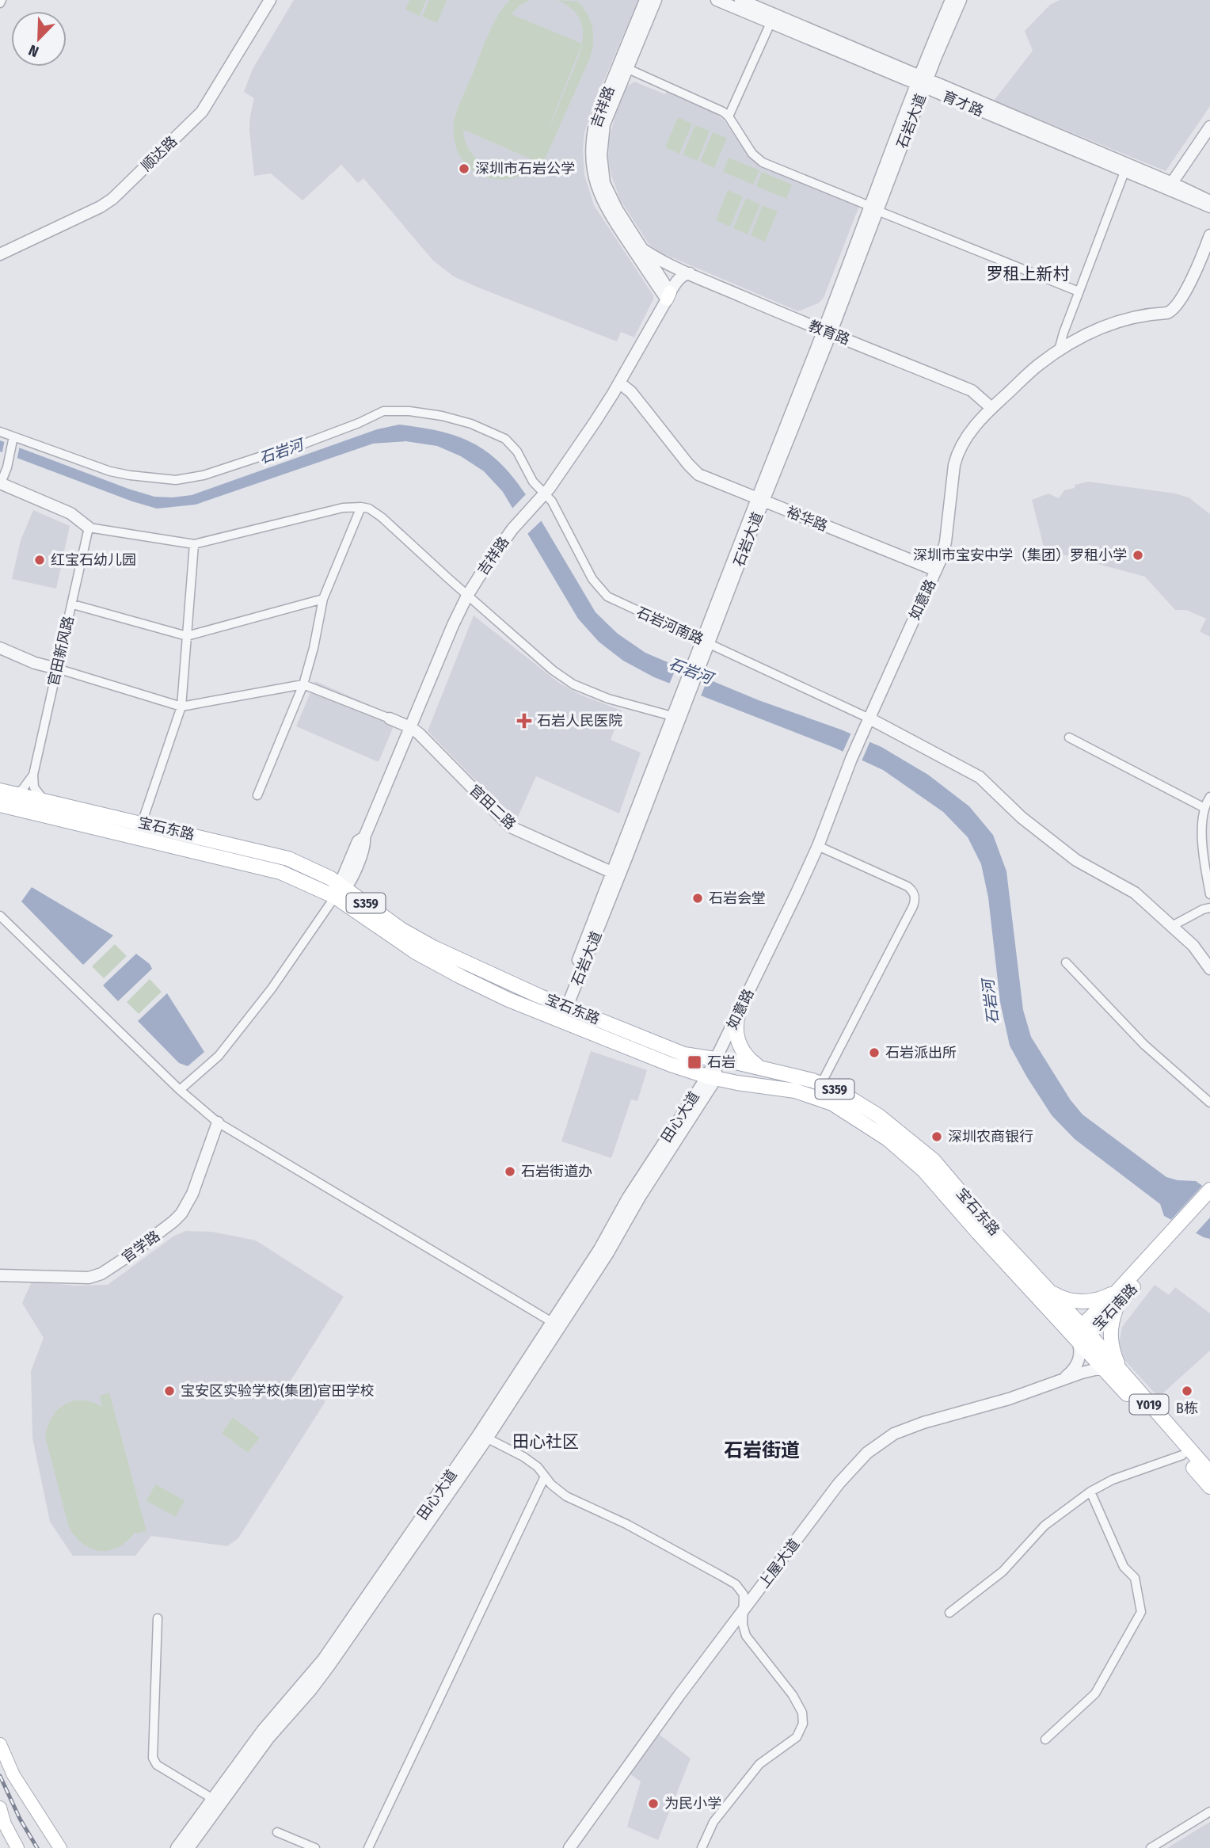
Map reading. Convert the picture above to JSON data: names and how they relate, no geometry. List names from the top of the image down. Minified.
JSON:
{"streets":{"main road":["宝石东路","S359","宝石南路","Y019"],"street":["育才路","吉祥路","石岩大道","顺达路","教育路","裕华路","如意路","石岩河南路","官田新风路","官田二路","田心大道","官学路","上屋大道"]},"crossings":[["育才路","石岩大道"],["吉祥路","教育路"],["吉祥路","裕华路"],["吉祥路","石岩河南路"],["吉祥路","官田二路"],["吉祥路","宝石东路"],["石岩大道","教育路"],["石岩大道","裕华路"],["石岩大道","石岩河南路"],["石岩大道","官田二路"],["石岩大道","宝石东路"],["教育路","如意路"],["裕华路","如意路"],["如意路","石岩河南路"],["如意路","宝石东路"],["如意路","田心大道"],["宝石东路","S359"],["宝石东路","田心大道"],["宝石东路","宝石南路"],["宝石东路","Y019"],["S359","宝石南路"],["宝石南路","Y019"],["Y019","上屋大道"]],"districts":["罗租上新村","田心社区","石岩街道"],"water":["石岩河"],"places":{"other":["深圳市石岩公学","深圳市宝安中学（集团）罗租小学","红宝石幼儿园","石岩会堂","石岩派出所","深圳农商银行","石岩街道办","宝安区实验学校(集团)官田学校","B栋","为民小学"],"health":["石岩人民医院"],"transit":["石岩"]},"north":"bottom left"}
